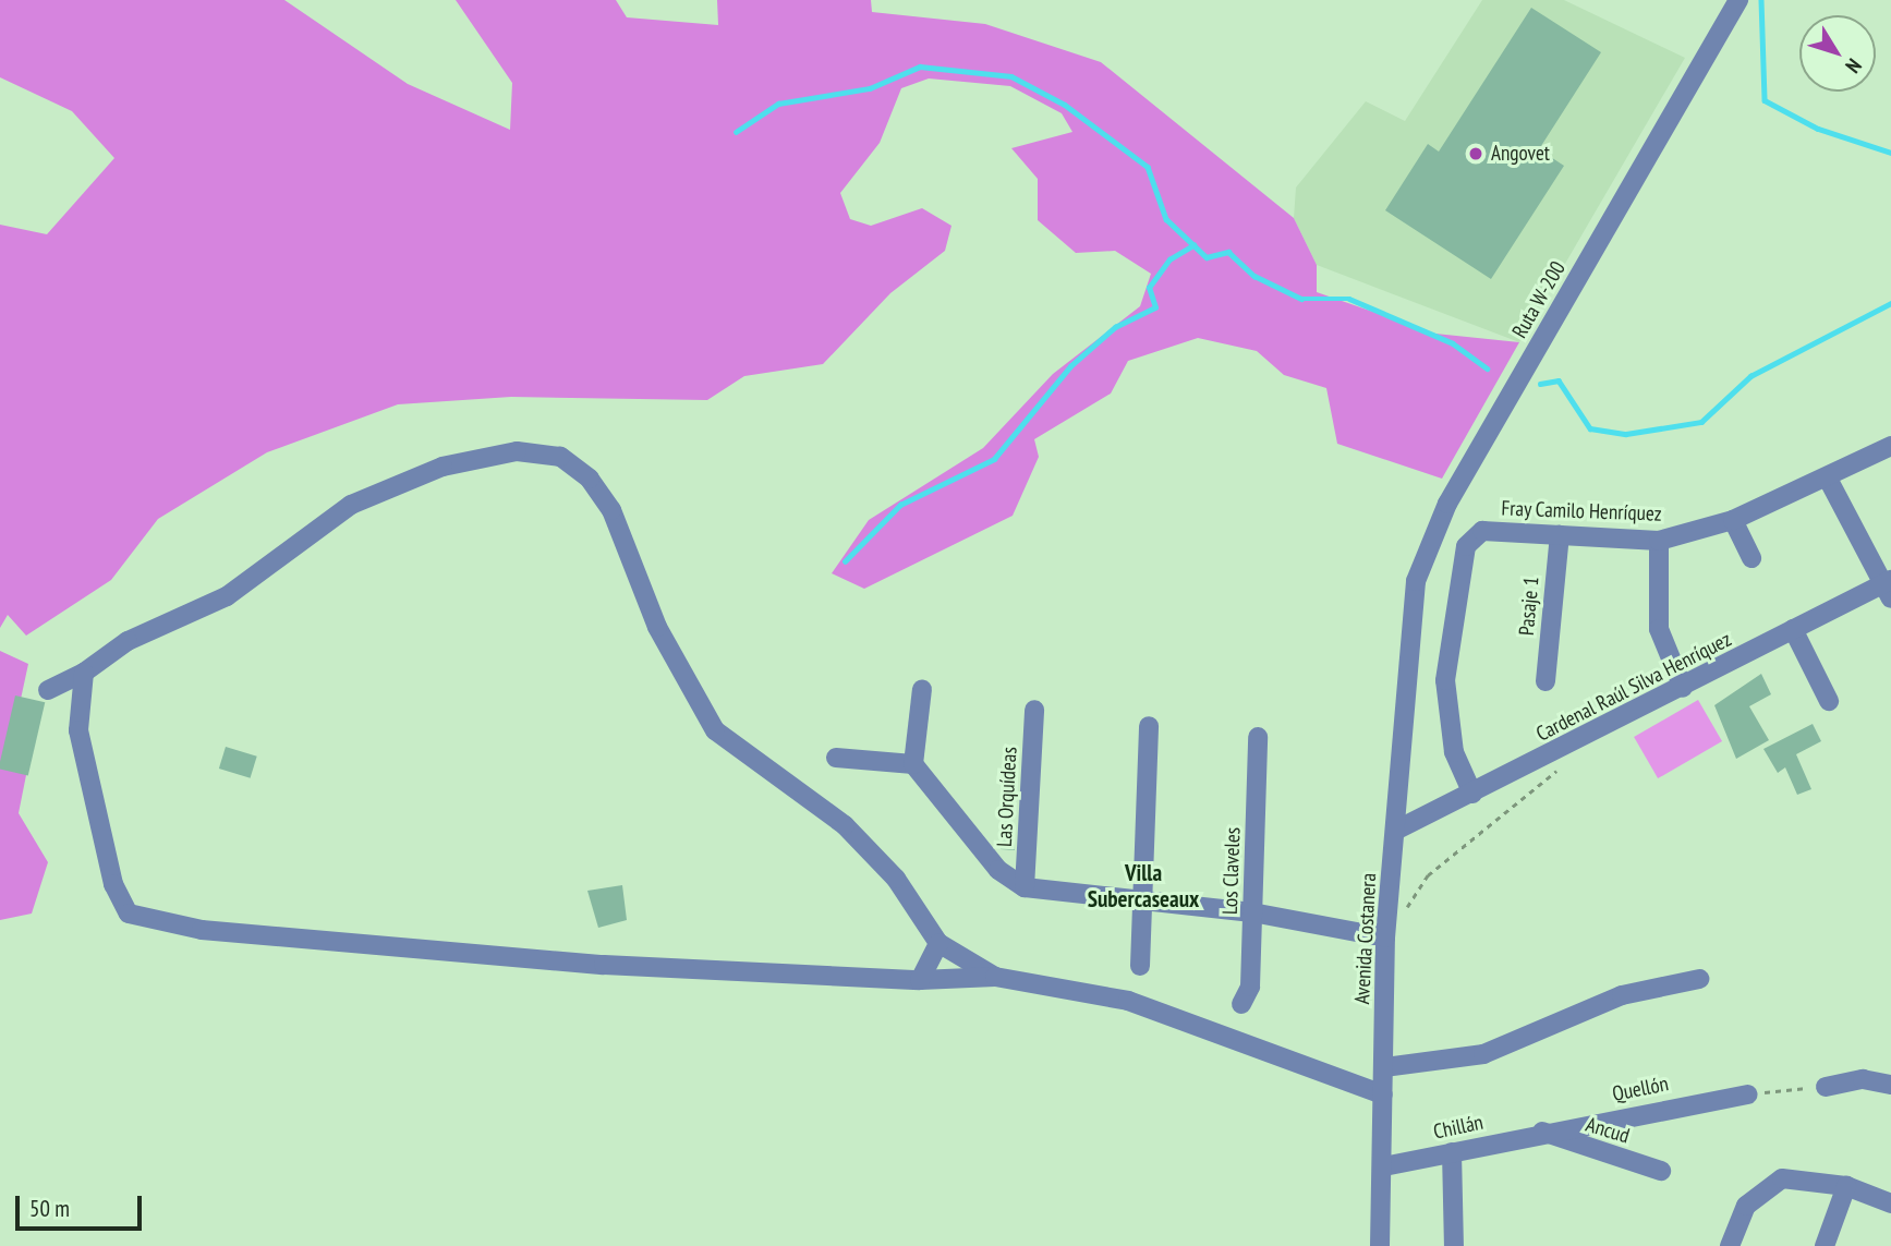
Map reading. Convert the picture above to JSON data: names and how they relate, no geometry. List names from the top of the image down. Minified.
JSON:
{"streets":{"street":["Ruta W-200","Fray Camilo Henríquez","Pasaje 1","Cardenal Raúl Silva Henríquez","Las Orquídeas","Los Claveles","Avenida Costanera","Quellón","Chillán","Ancud"]},"crossings":[["Ruta W-200","Avenida Costanera"],["Fray Camilo Henríquez","Pasaje 1"],["Fray Camilo Henríquez","Cardenal Raúl Silva Henríquez"],["Cardenal Raúl Silva Henríquez","Avenida Costanera"],["Avenida Costanera","Chillán"],["Quellón","Chillán"],["Quellón","Ancud"],["Chillán","Ancud"]],"districts":["Villa Subercaseaux"],"places":["Angovet"],"scale_bar":"50 m","north":"bottom right"}
